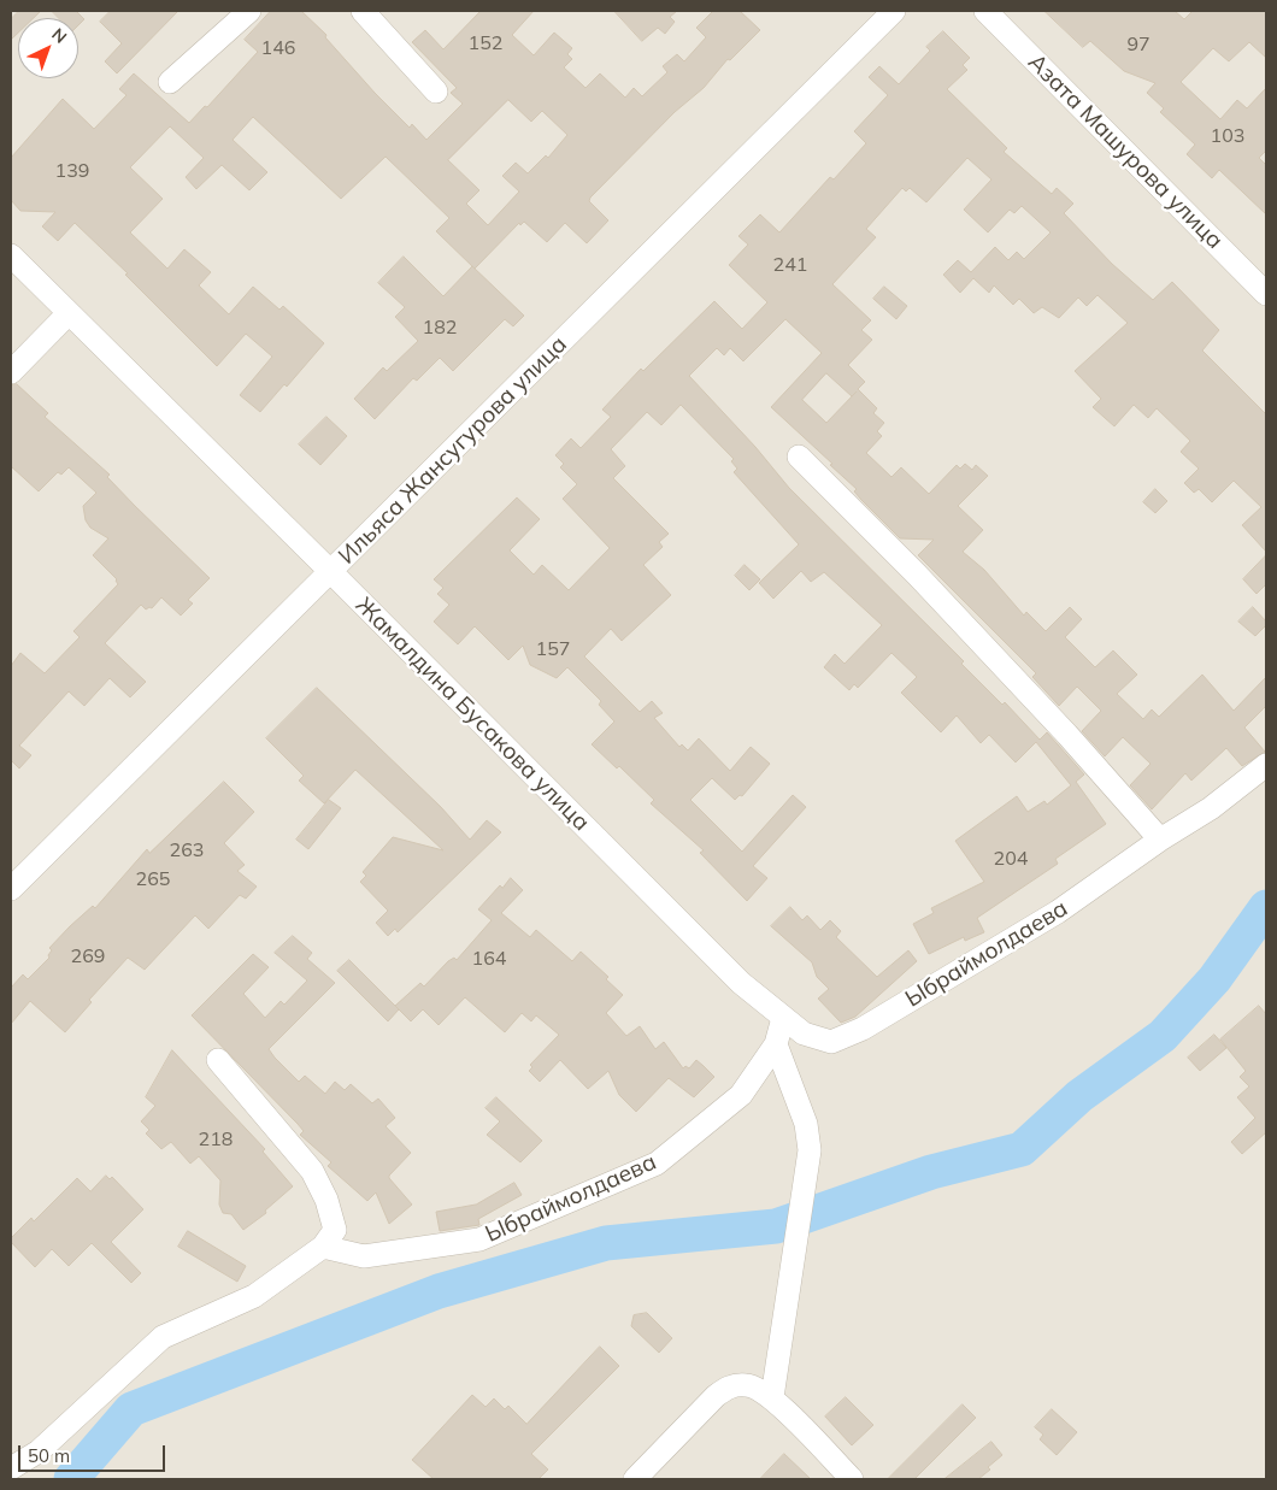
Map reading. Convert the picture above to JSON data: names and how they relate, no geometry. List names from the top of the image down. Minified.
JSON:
{"streets":{"street":["Азата Машурова улица","Ильяса Жансугурова улица","Жамалдина Бусакова улица","Ыбраймолдаева"]},"crossings":[["Ильяса Жансугурова улица","Жамалдина Бусакова улица"],["Жамалдина Бусакова улица","Ыбраймолдаева"]],"house_numbers":["152","97","146","103","139","241","182","157","263","204","265","269","164","218"],"scale_bar":"50 m","north":"top right"}
